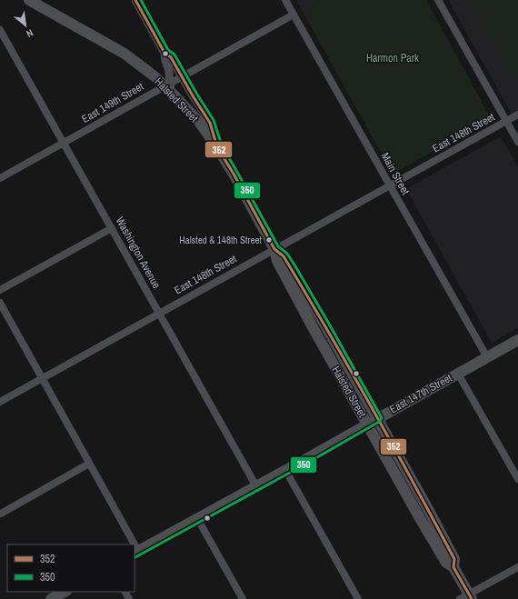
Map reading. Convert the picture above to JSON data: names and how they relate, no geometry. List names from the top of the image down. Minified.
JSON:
{"streets":{"main road":["Halsted Street","East 147th Street"],"street":["East 149th Street","East 148th Street","Main Street","Washington Avenue"]},"crossings":[["Halsted Street","East 149th Street"],["Halsted Street","East 148th Street"],["Halsted Street","East 147th Street"],["East 149th Street","Main Street"],["East 149th Street","Washington Avenue"],["East 148th Street","Main Street"],["East 148th Street","Washington Avenue"],["Main Street","East 147th Street"],["Washington Avenue","East 147th Street"]],"parks":["Harmon Park"],"places":["Halsted & 148th Street"],"lines":["transit line 352","transit line 350"],"legend":["352","350"],"north":"bottom right"}
